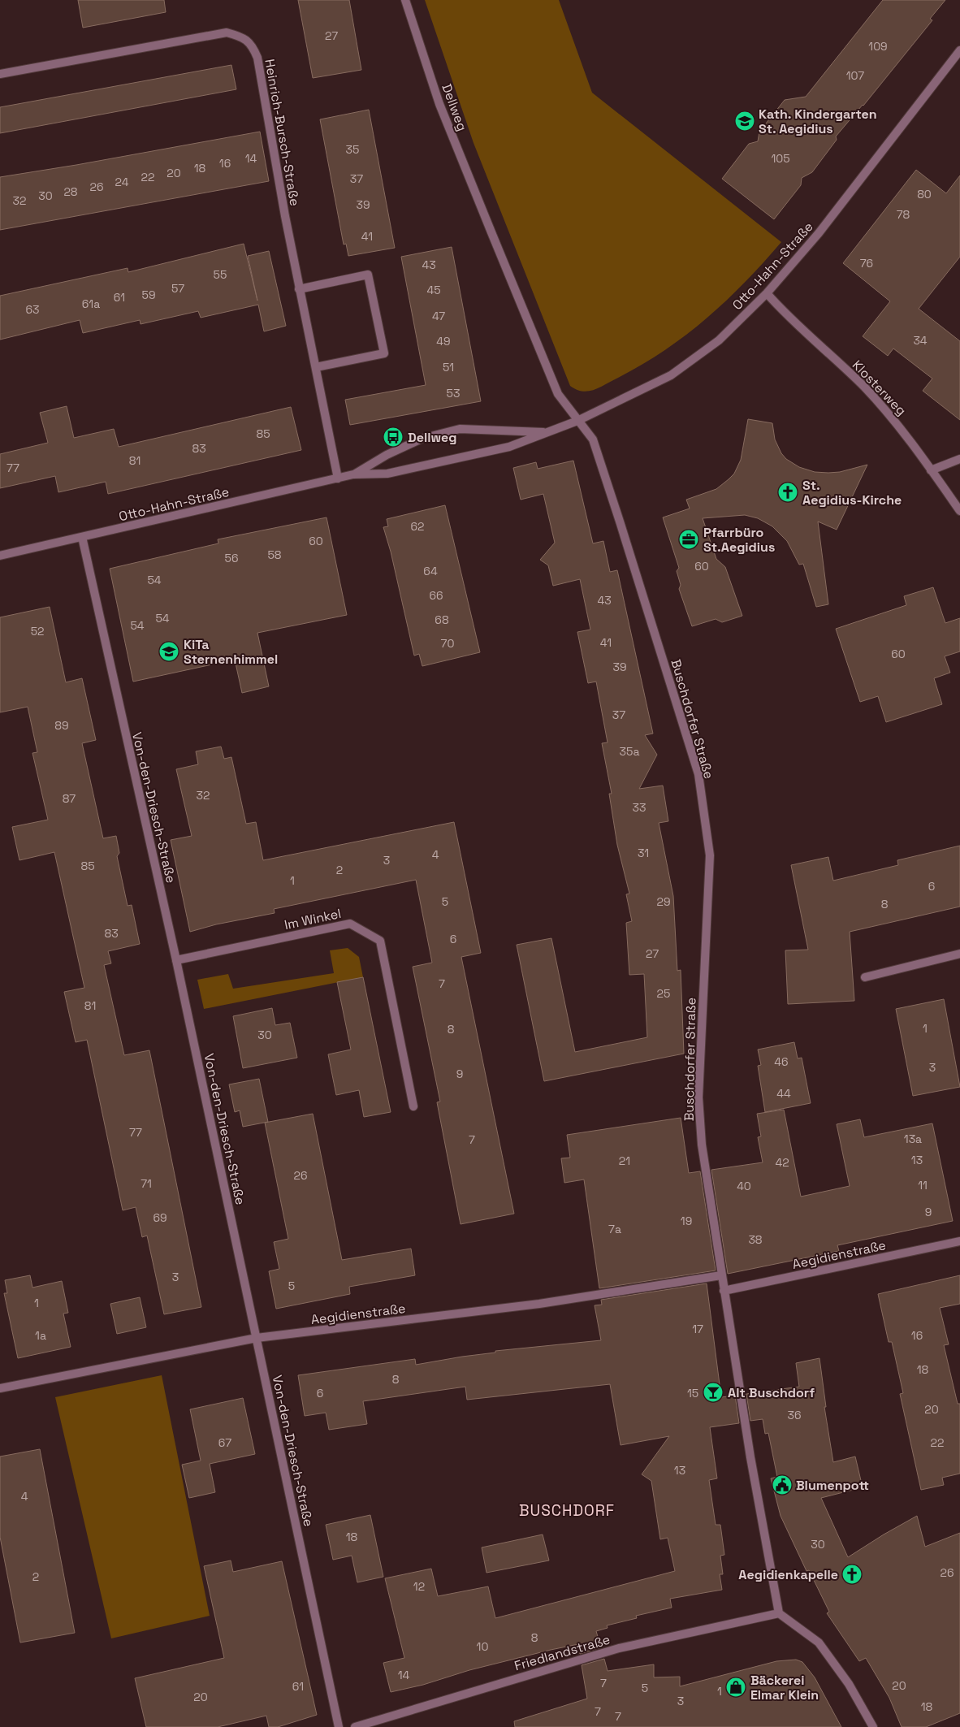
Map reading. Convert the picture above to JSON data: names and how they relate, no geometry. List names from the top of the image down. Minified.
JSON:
{"streets":{"street":["Dellweg","Heinrich-Bursch-Straße","Otto-Hahn-Straße","Klosterweg","Buschdorfer Straße","Von-den-Driesch-Straße","Im Winkel","Aegidienstraße","Friedlandstraße"]},"crossings":[["Dellweg","Otto-Hahn-Straße"],["Dellweg","Buschdorfer Straße"],["Heinrich-Bursch-Straße","Otto-Hahn-Straße"],["Otto-Hahn-Straße","Klosterweg"],["Otto-Hahn-Straße","Buschdorfer Straße"],["Otto-Hahn-Straße","Von-den-Driesch-Straße"],["Buschdorfer Straße","Aegidienstraße"],["Buschdorfer Straße","Friedlandstraße"],["Von-den-Driesch-Straße","Im Winkel"],["Von-den-Driesch-Straße","Aegidienstraße"]],"districts":["BUSCHDORF"],"places":{"school or university":["Kath. Kindergarten St. Aegidius","KiTa Sternenhimmel"],"bus stop":["Dellweg"],"church":["St. Aegidius-Kirche","Aegidienkapelle"],"office":["Pfarrbüro St.Aegidius"],"bar":["Alt Buschdorf"],"public building":["Blumenpott"],"shop":["Bäckerei Elmar Klein"]},"house_numbers":["27","109","107","35","14","105","16","18","20","22","37","24","26","28","80","30","32","39","78","41","76","43","55","57","45","59","61","61a","63","47","34","49","51","53","85","83","81","77","62","60","58","56","60","64","54","66","43","54","68","54","52","41","70","60","39","37","89","35a","32","87","33","31","4","3","85","2","1","6","5","29","8","83","6","27","7","25","81","1","8","30","46","3","9","44","77","13a","7","13","21","42","26","71","11","40","9","69","19","7a","38","3","5","1","17","1a","16","18","8","6","15","20","36","67","22","13","4","18","30","26","2","12","8","10","14","7","20","61","5","1","20","3","18","7","7"]}
